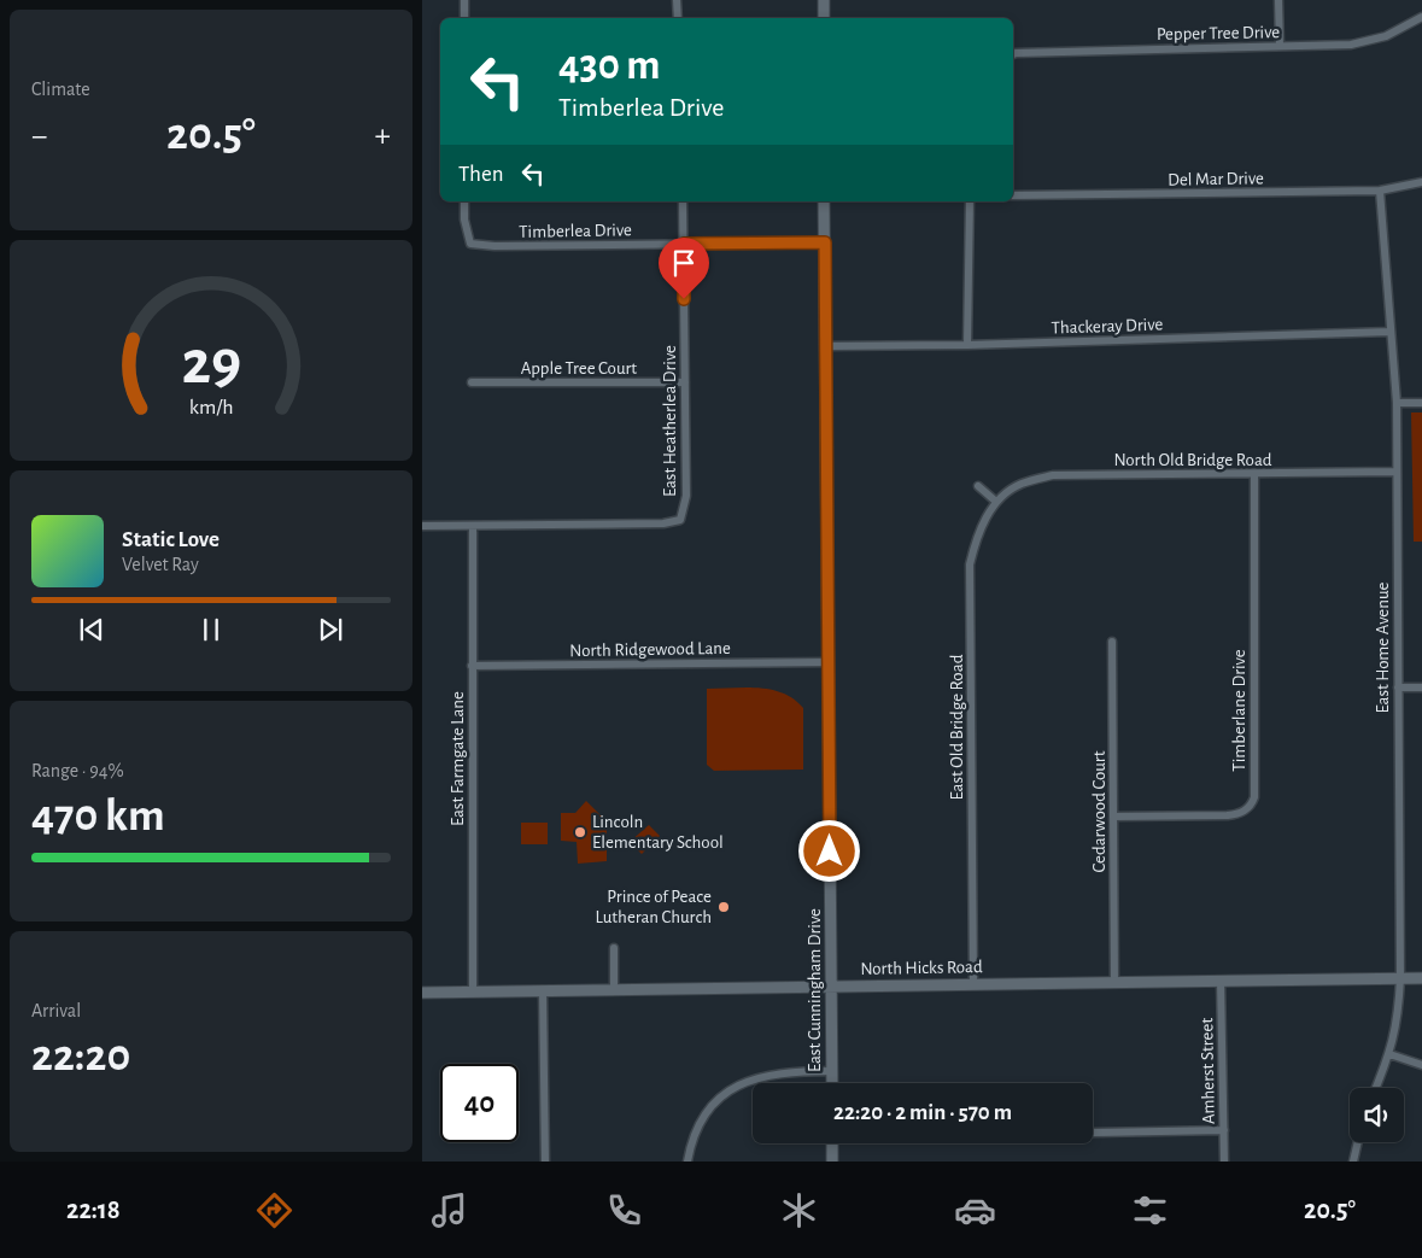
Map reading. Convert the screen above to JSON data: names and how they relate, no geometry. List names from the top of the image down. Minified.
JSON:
{"streets":{"main road":["North Hicks Road","East Cunningham Drive"],"street":["Pepper Tree Drive","Del Mar Drive","Timberlea Drive","Thackeray Drive","Apple Tree Court","East Heatherlea Drive","North Old Bridge Road","East Home Avenue","North Ridgewood Lane","Timberlane Drive","East Old Bridge Road","East Farmgate Lane","Cedarwood Court","Amherst Street"]},"crossings":[["Del Mar Drive","East Home Avenue"],["Timberlea Drive","East Heatherlea Drive"],["Timberlea Drive","East Cunningham Drive"],["Thackeray Drive","East Home Avenue"],["Thackeray Drive","East Cunningham Drive"],["Apple Tree Court","East Heatherlea Drive"],["East Heatherlea Drive","East Farmgate Lane"],["North Old Bridge Road","East Home Avenue"],["North Old Bridge Road","Timberlane Drive"],["North Old Bridge Road","East Old Bridge Road"],["East Home Avenue","North Hicks Road"],["North Ridgewood Lane","East Farmgate Lane"],["North Ridgewood Lane","East Cunningham Drive"],["Timberlane Drive","Cedarwood Court"],["East Old Bridge Road","North Hicks Road"],["East Farmgate Lane","North Hicks Road"],["Cedarwood Court","North Hicks Road"],["North Hicks Road","East Cunningham Drive"],["North Hicks Road","Amherst Street"]],"places":["Lincoln Elementary School","Prince of Peace Lutheran Church"],"page":{"tile":["Climate",["Range · 94%","470 km"],["Arrival","22:20"]],"turn":["430 m","Timberlea Drive"],"heat":["−","20.5°","+"],"then":"Then","song":["Static Love","Velvet Ray"],"limit":"40","trip":"22:20 · 2 min · 570 m","tabs":["22:18","20.5°"],"gauge":["29","km/h"]}}
